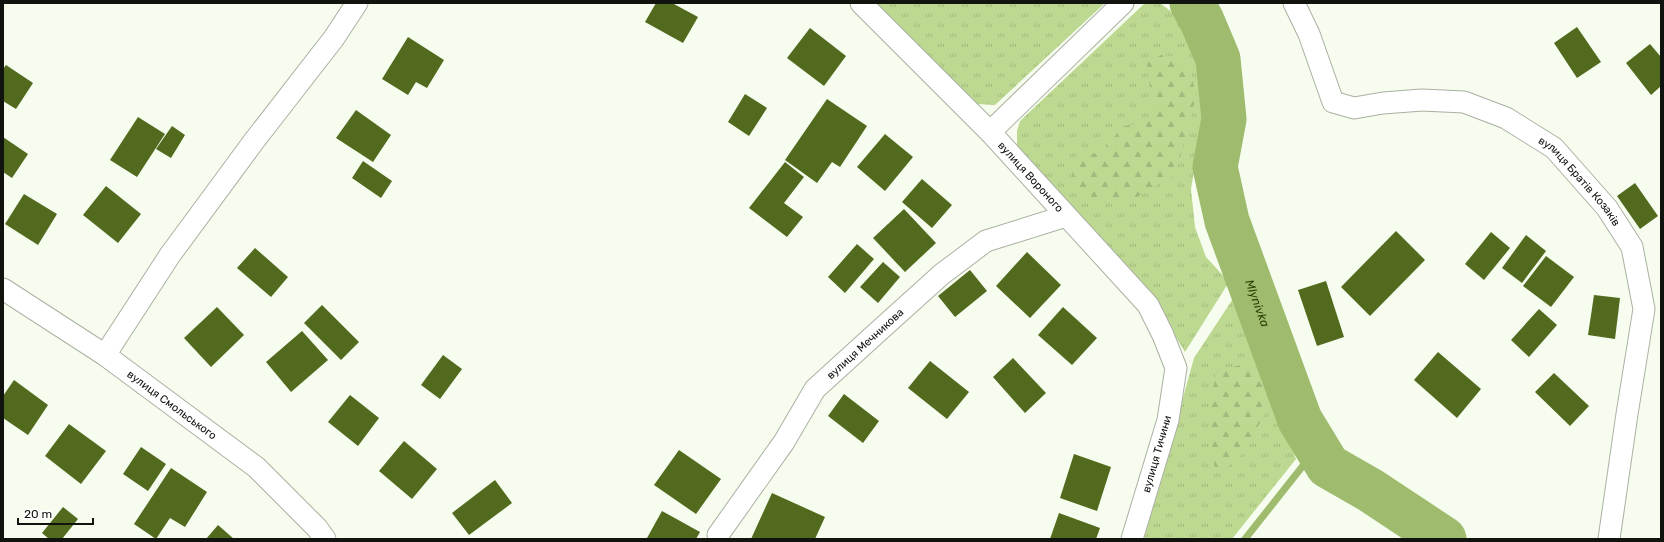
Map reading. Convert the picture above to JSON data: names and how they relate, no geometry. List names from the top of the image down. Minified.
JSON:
{"streets":{"street":["вулиця Вороного","вулиця Братів Козаків","вулиця Мечникова","вулиця Смольського","вулиця Тичини"]},"crossings":[["вулиця Вороного","вулиця Мечникова"],["вулиця Вороного","вулиця Тичини"]],"water":["Mlynivka"],"scale_bar":"20 m"}
